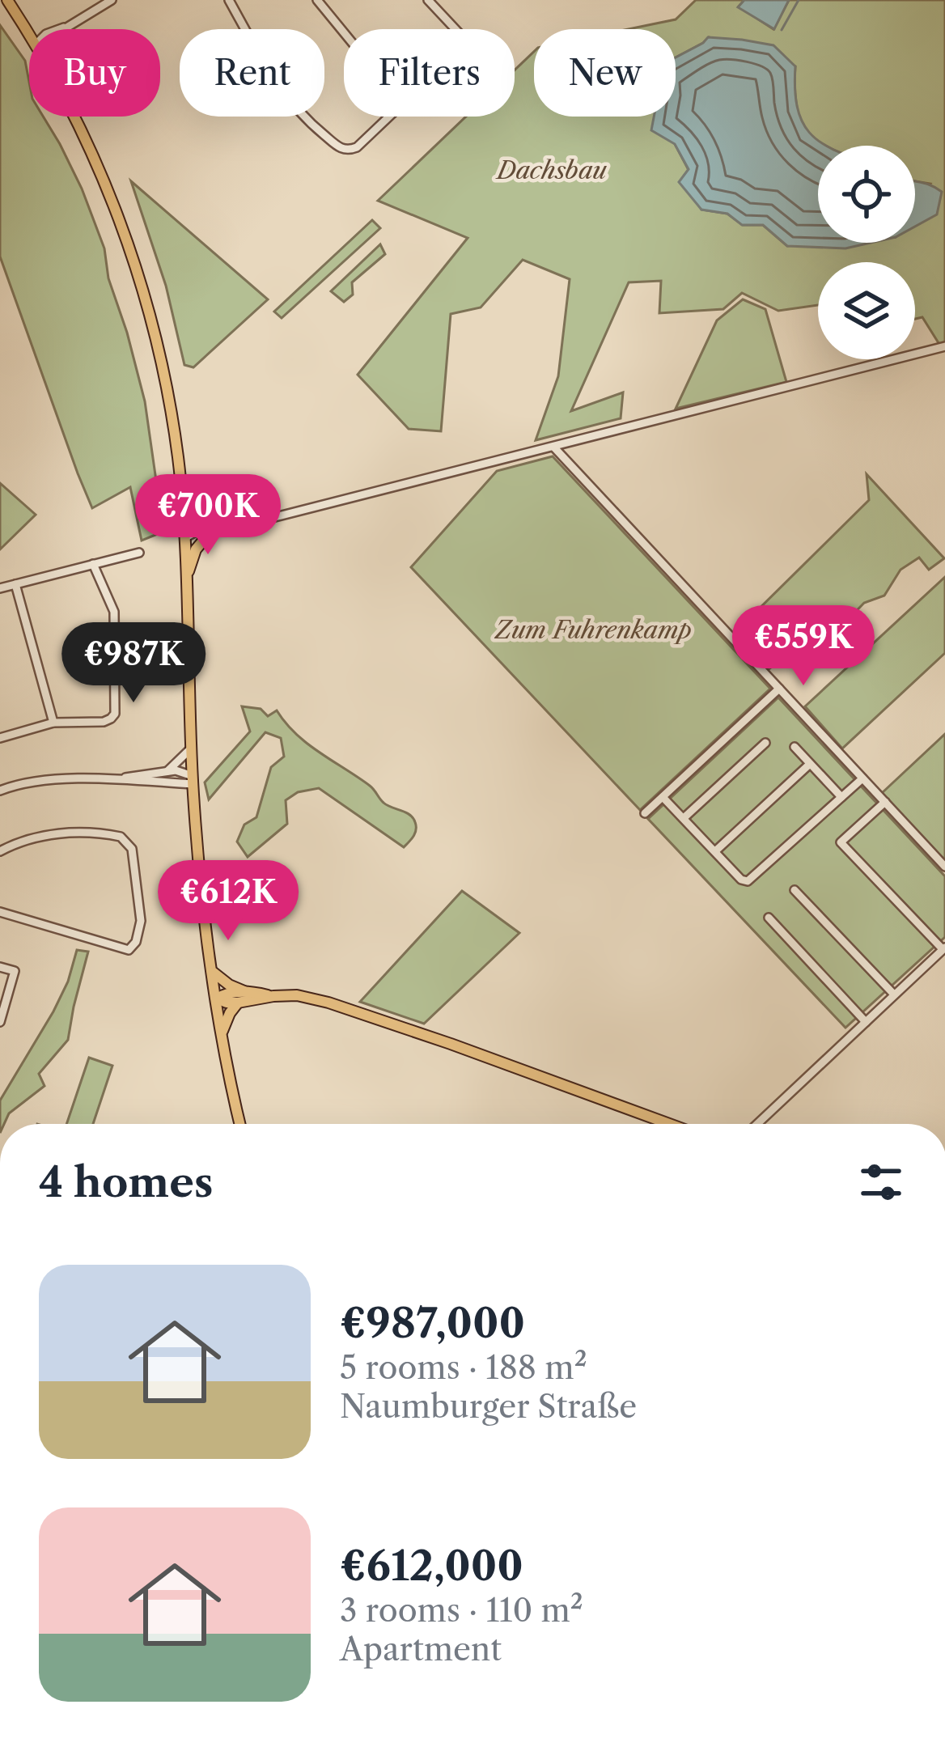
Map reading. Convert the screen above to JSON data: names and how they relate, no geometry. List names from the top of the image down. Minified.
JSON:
{"parks":["Dachsbau","Zum Fuhrenkamp"],"page":{"chip":["Buy","Rent","Filters","New"],"price":["€700K","€559K","€987K","€612K"],"heading":"4 homes","list":[{"name":"€987,000","note":"5 rooms · 188 m² · Naumburger Straße"},{"name":"€612,000","note":"3 rooms · 110 m² · Apartment"}]}}
